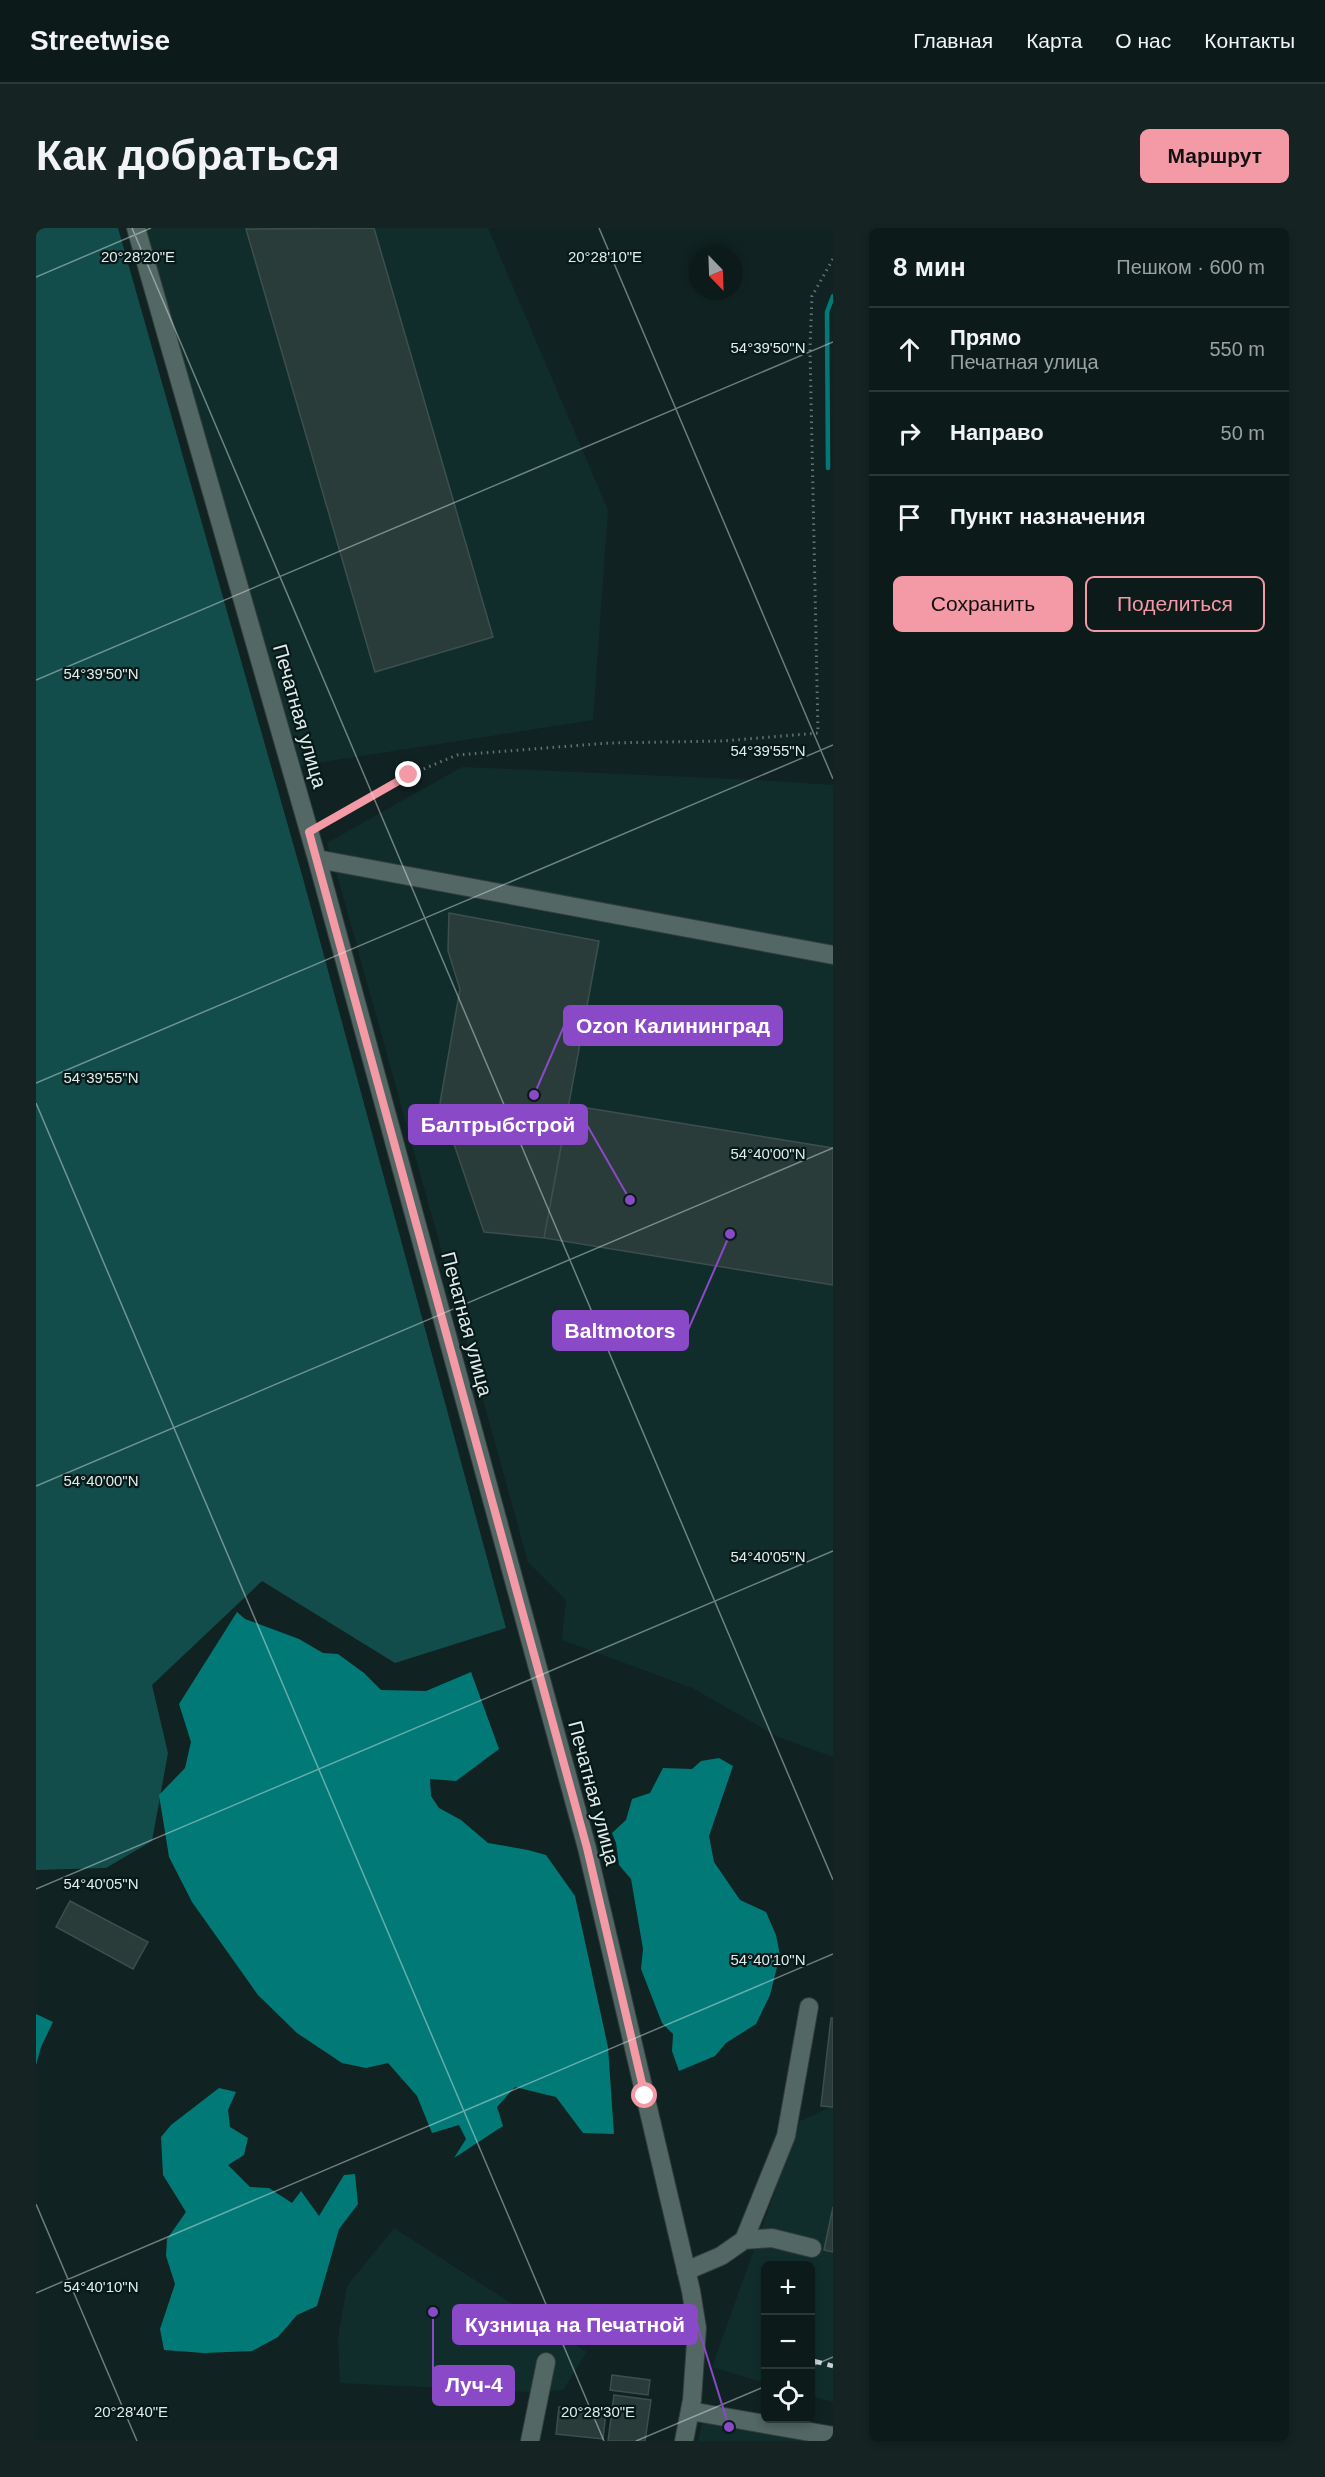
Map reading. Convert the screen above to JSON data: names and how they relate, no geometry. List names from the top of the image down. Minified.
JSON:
{"streets":{"street":["Печатная улица"]},"places":["Ozon Калининград","Балтрыбстрой","Baltmotors","Луч-4","Кузница на Печатной"],"north":"bottom right","page":{"header":"Streetwise","nav":["Главная","Карта","О нас","Контакты"],"buttons":["Маршрут",["Сохранить","Поделиться"]],"title":"Как добраться","heading":["8 мин","Пешком · 600 m"],"list":[["Прямо","Печатная улица","550 m"],["Направо","50 m"],"Пункт назначения"],"map_buttons":["+","−"]},"coordinates":["20°28'20\"E","20°28'10\"E","54°39'50\"N","54°39'55\"N","54°40'00\"N","54°40'05\"N","54°40'10\"N","20°28'40\"E","20°28'30\"E"]}
